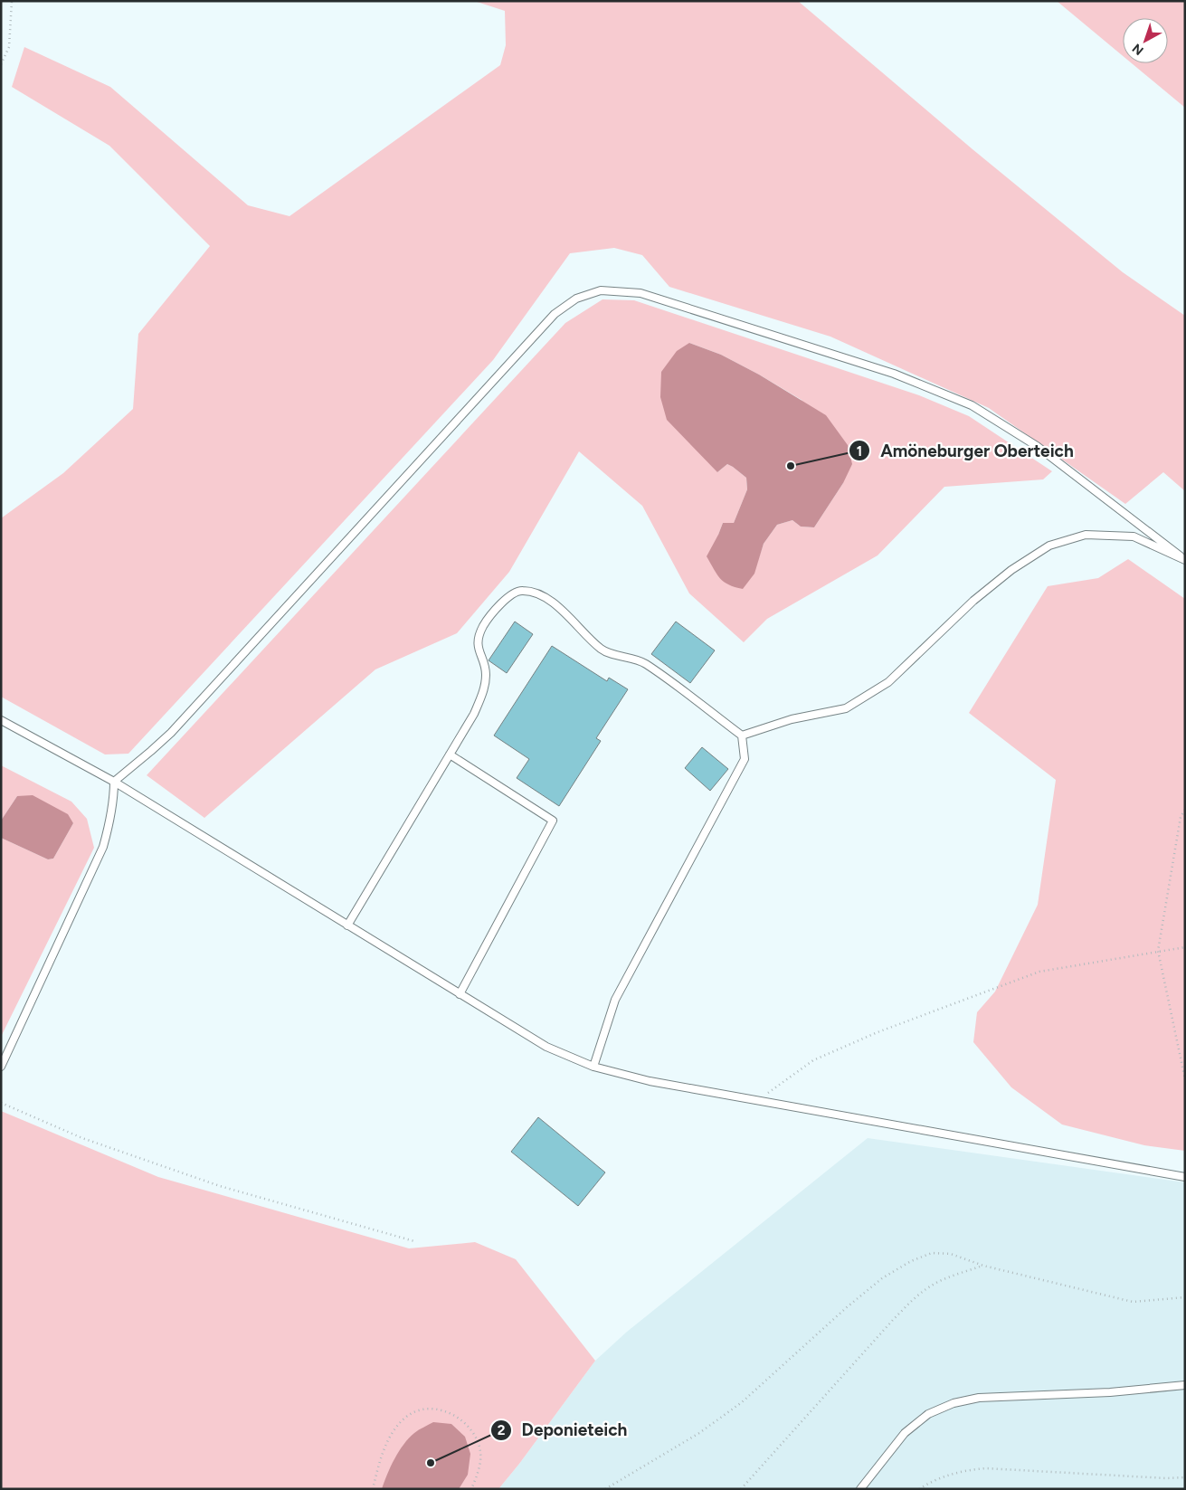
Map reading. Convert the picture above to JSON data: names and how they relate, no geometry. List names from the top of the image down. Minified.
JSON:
{"places":["Amöneburger Oberteich","Deponieteich"],"north":"bottom left"}
